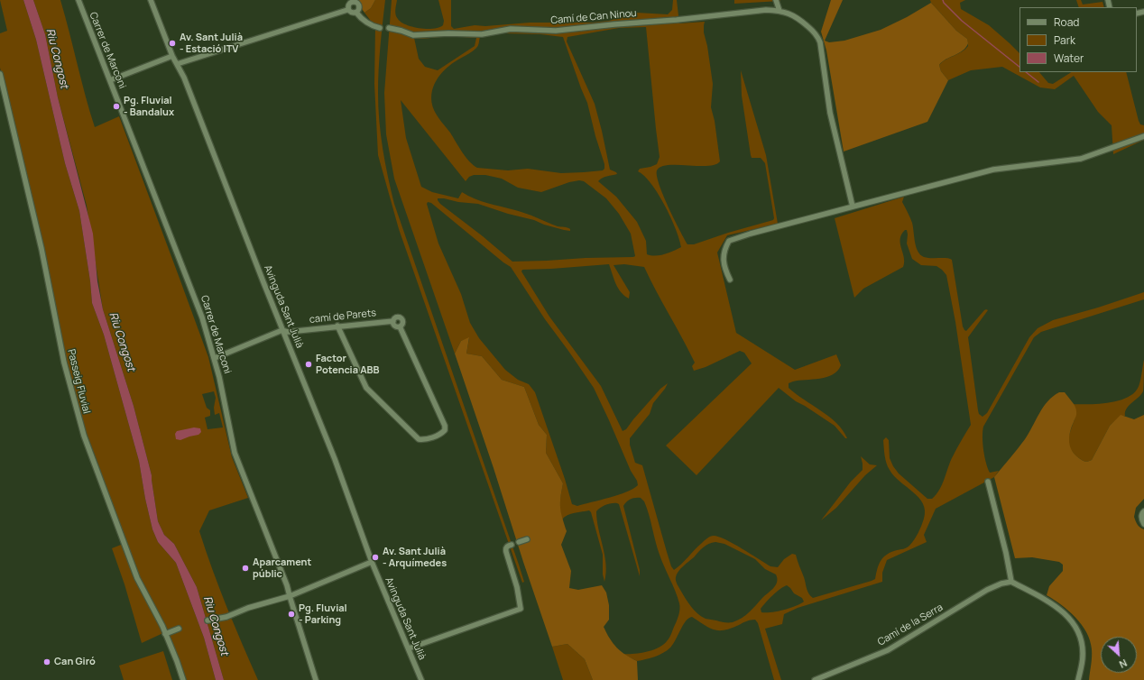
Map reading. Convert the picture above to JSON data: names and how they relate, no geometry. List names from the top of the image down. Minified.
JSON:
{"streets":{"street":["Camí de Can Ninou","Carrer de Marconi","Avinguda Sant Julià","camí de Parets","Passeig Fluvial","Camí de la Serra"]},"crossings":[["Carrer de Marconi","camí de Parets"],["Avinguda Sant Julià","camí de Parets"]],"water":["Riu Congost"],"places":["Av. Sant Julià - Estació ITV","Pg. Fluvial - Bandalux","Factor Potencia ABB","Av. Sant Julià - Arquímedes","Aparcament públic","Pg. Fluvial - Parking","Can Giró"],"legend":["Road","Park","Water"],"north":"bottom right"}
